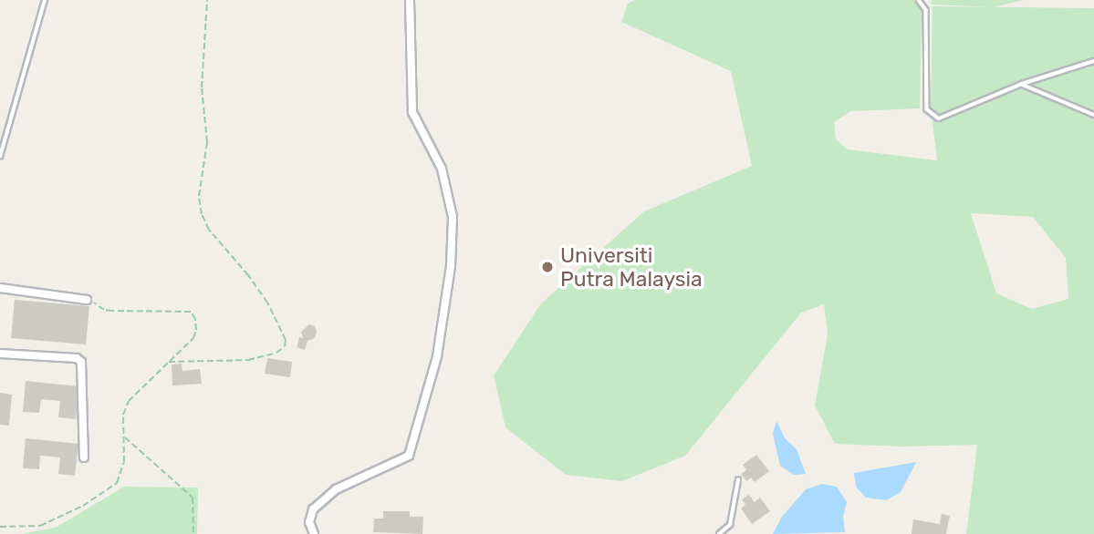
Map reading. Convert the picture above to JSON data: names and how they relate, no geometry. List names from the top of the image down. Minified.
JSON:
{"places":["Universiti Putra Malaysia"]}
